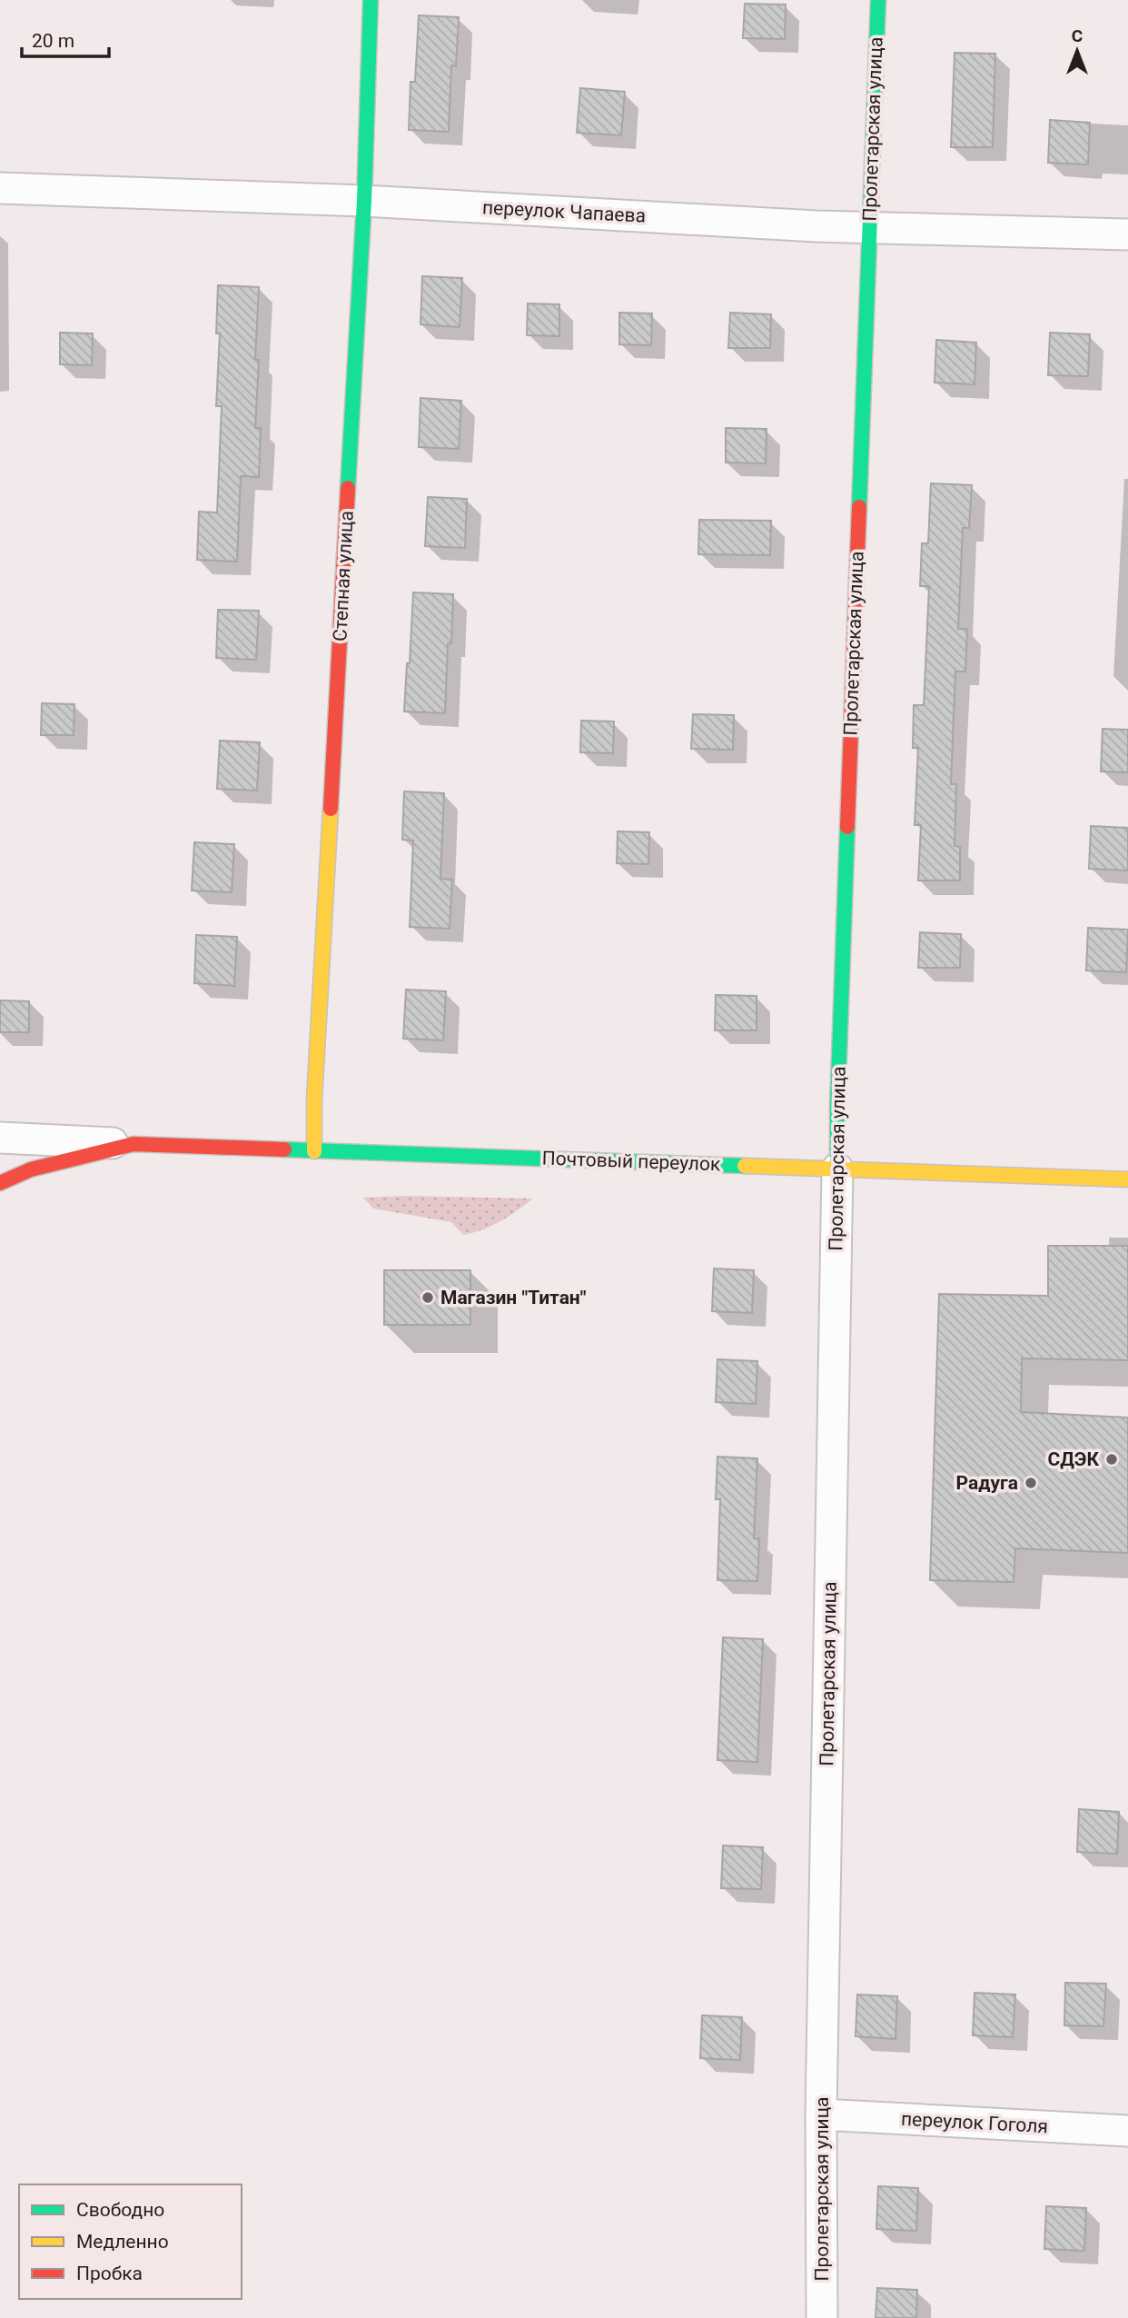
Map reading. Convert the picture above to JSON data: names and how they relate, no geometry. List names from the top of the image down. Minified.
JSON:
{"streets":{"main road":["Пролетарская улица","Степная улица","Почтовый переулок"],"street":["переулок Чапаева","переулок Гоголя"]},"crossings":[["Пролетарская улица","переулок Чапаева"],["Пролетарская улица","Почтовый переулок"],["Пролетарская улица","переулок Гоголя"],["переулок Чапаева","Степная улица"],["Степная улица","Почтовый переулок"]],"places":["Магазин \"Титан\"","СДЭК","Радуга"],"legend":["Свободно","Медленно","Пробка"],"scale_bar":"20 m","north":"top"}
